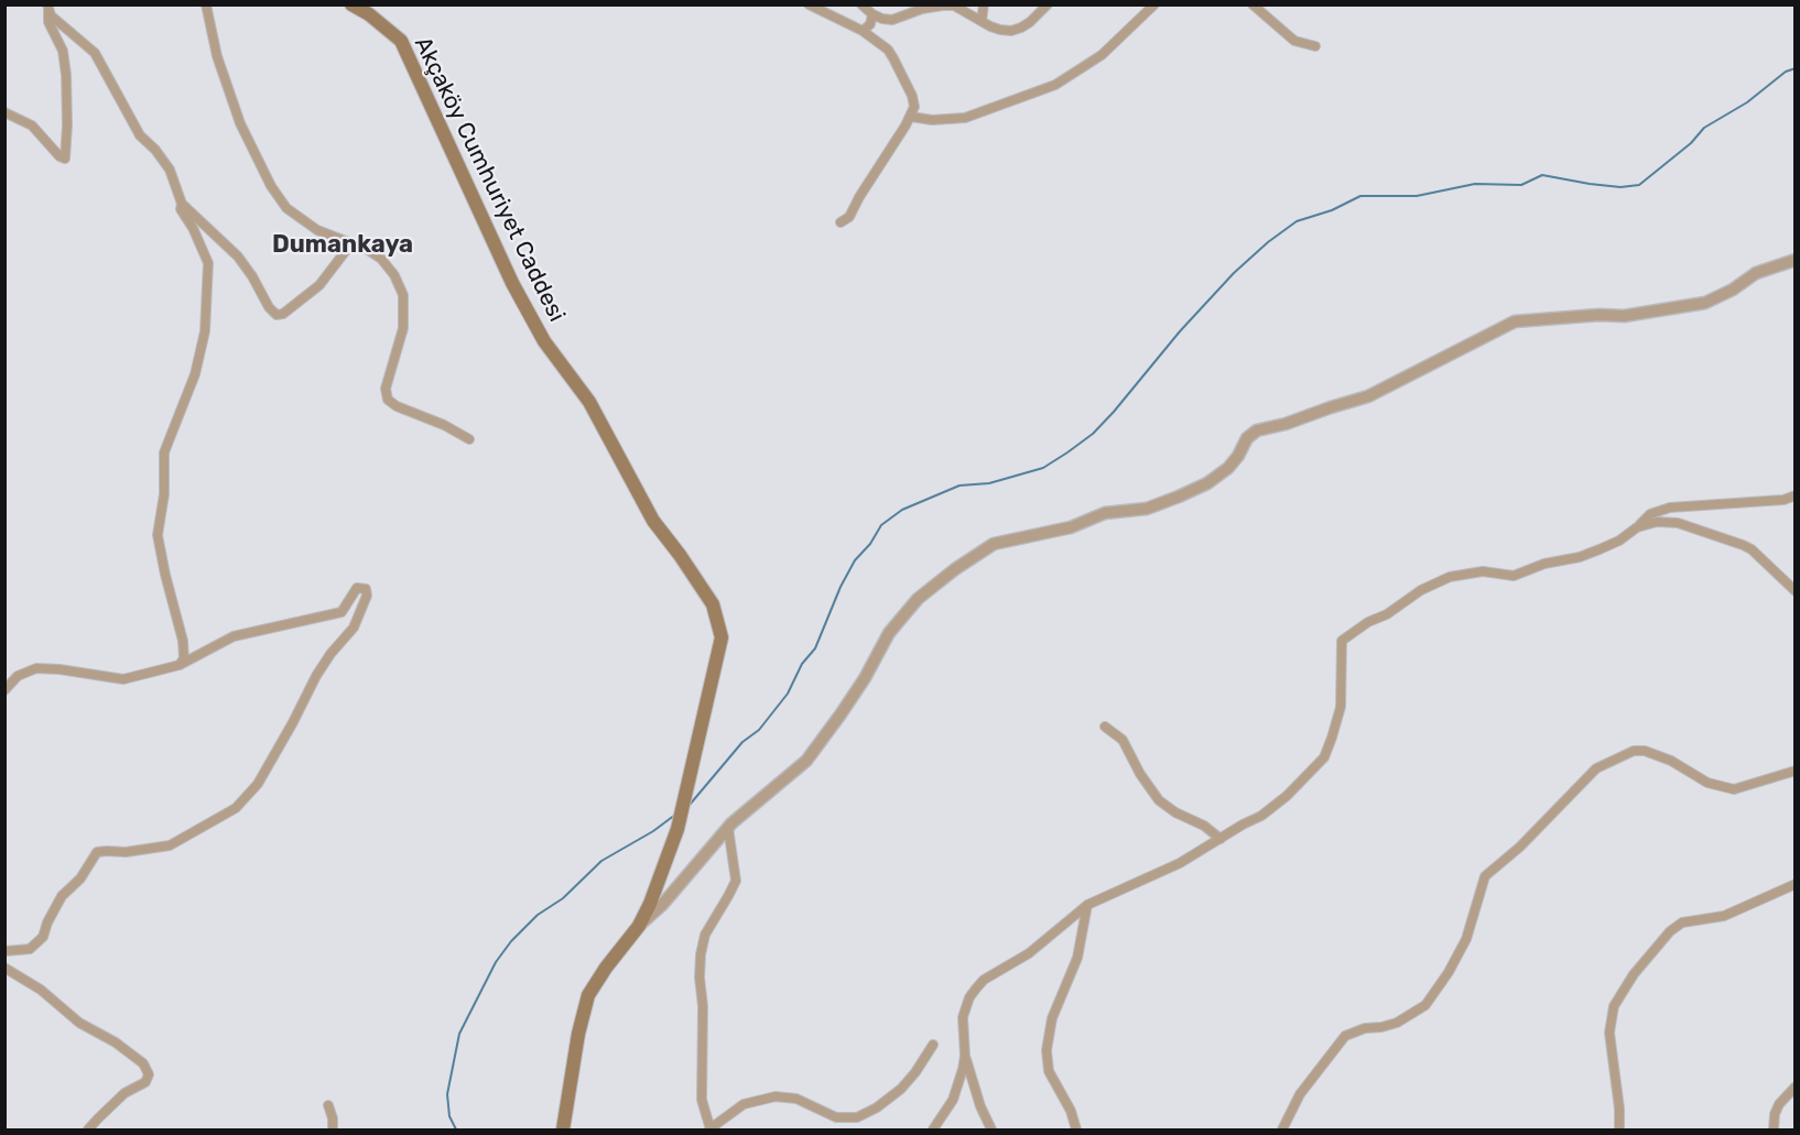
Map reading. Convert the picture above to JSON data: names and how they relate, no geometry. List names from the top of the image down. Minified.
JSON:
{"streets":{"main road":["Akçaköy Cumhuriyet Caddesi"]},"districts":["Dumankaya"]}
